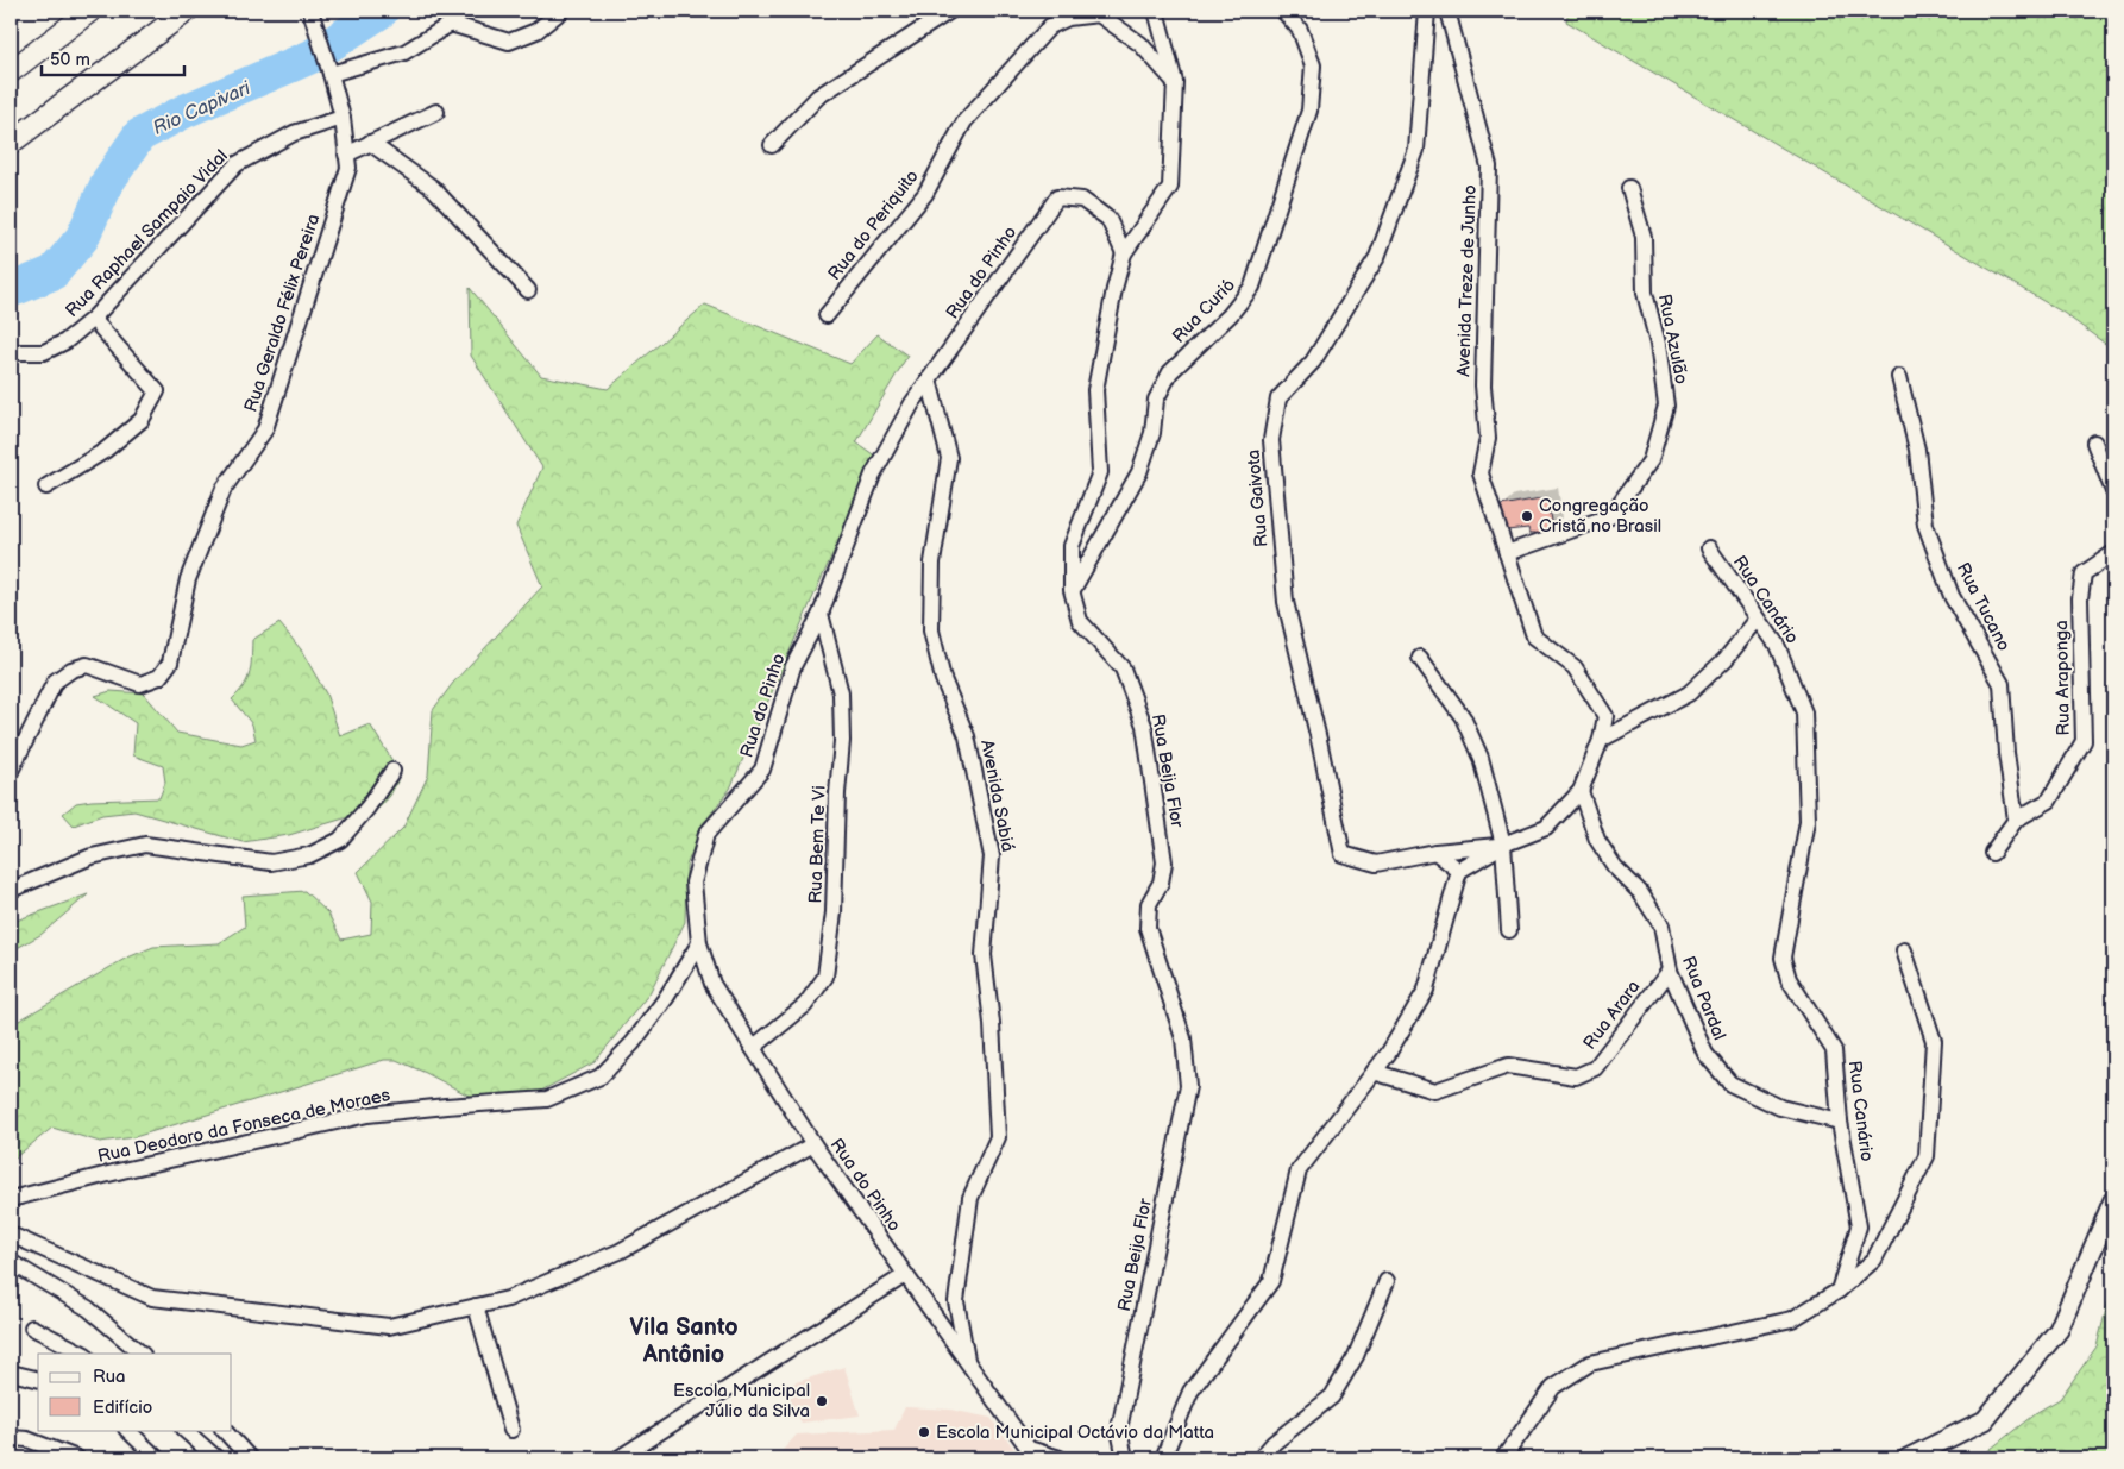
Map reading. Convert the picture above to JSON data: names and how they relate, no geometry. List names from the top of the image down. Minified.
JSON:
{"streets":{"street":["Rua do Periquito","Rua Raphael Sampaio Vidal","Rua do Pinho","Avenida Treze de Junho","Rua Curió","Rua Geraldo Félix Pereira","Rua Azulão","Rua Gaivota","Rua Canário","Rua Tucano","Rua Araponga","Rua Beija Flor","Avenida Sabiá","Rua Bem Te Vi","Rua Pardal","Rua Arara","Rua Deodoro da Fonseca de Moraes"]},"crossings":[["Rua do Periquito","Rua Beija Flor"],["Rua Raphael Sampaio Vidal","Rua Geraldo Félix Pereira"],["Rua do Pinho","Rua Beija Flor"],["Rua do Pinho","Avenida Sabiá"],["Rua do Pinho","Rua Bem Te Vi"],["Rua do Pinho","Rua Deodoro da Fonseca de Moraes"],["Avenida Treze de Junho","Rua Azulão"],["Avenida Treze de Junho","Rua Pardal"],["Rua Curió","Rua Beija Flor"],["Rua Canário","Rua Pardal"],["Rua Tucano","Rua Araponga"],["Rua Pardal","Rua Arara"]],"districts":["Vila Santo Antônio"],"water":["Rio Capivari"],"places":["Congregação Cristã no Brasil","Escola Municipal Júlio da Silva","Escola Municipal Octávio da Matta"],"legend":["Rua","Edifício"],"scale_bar":"50 m"}
